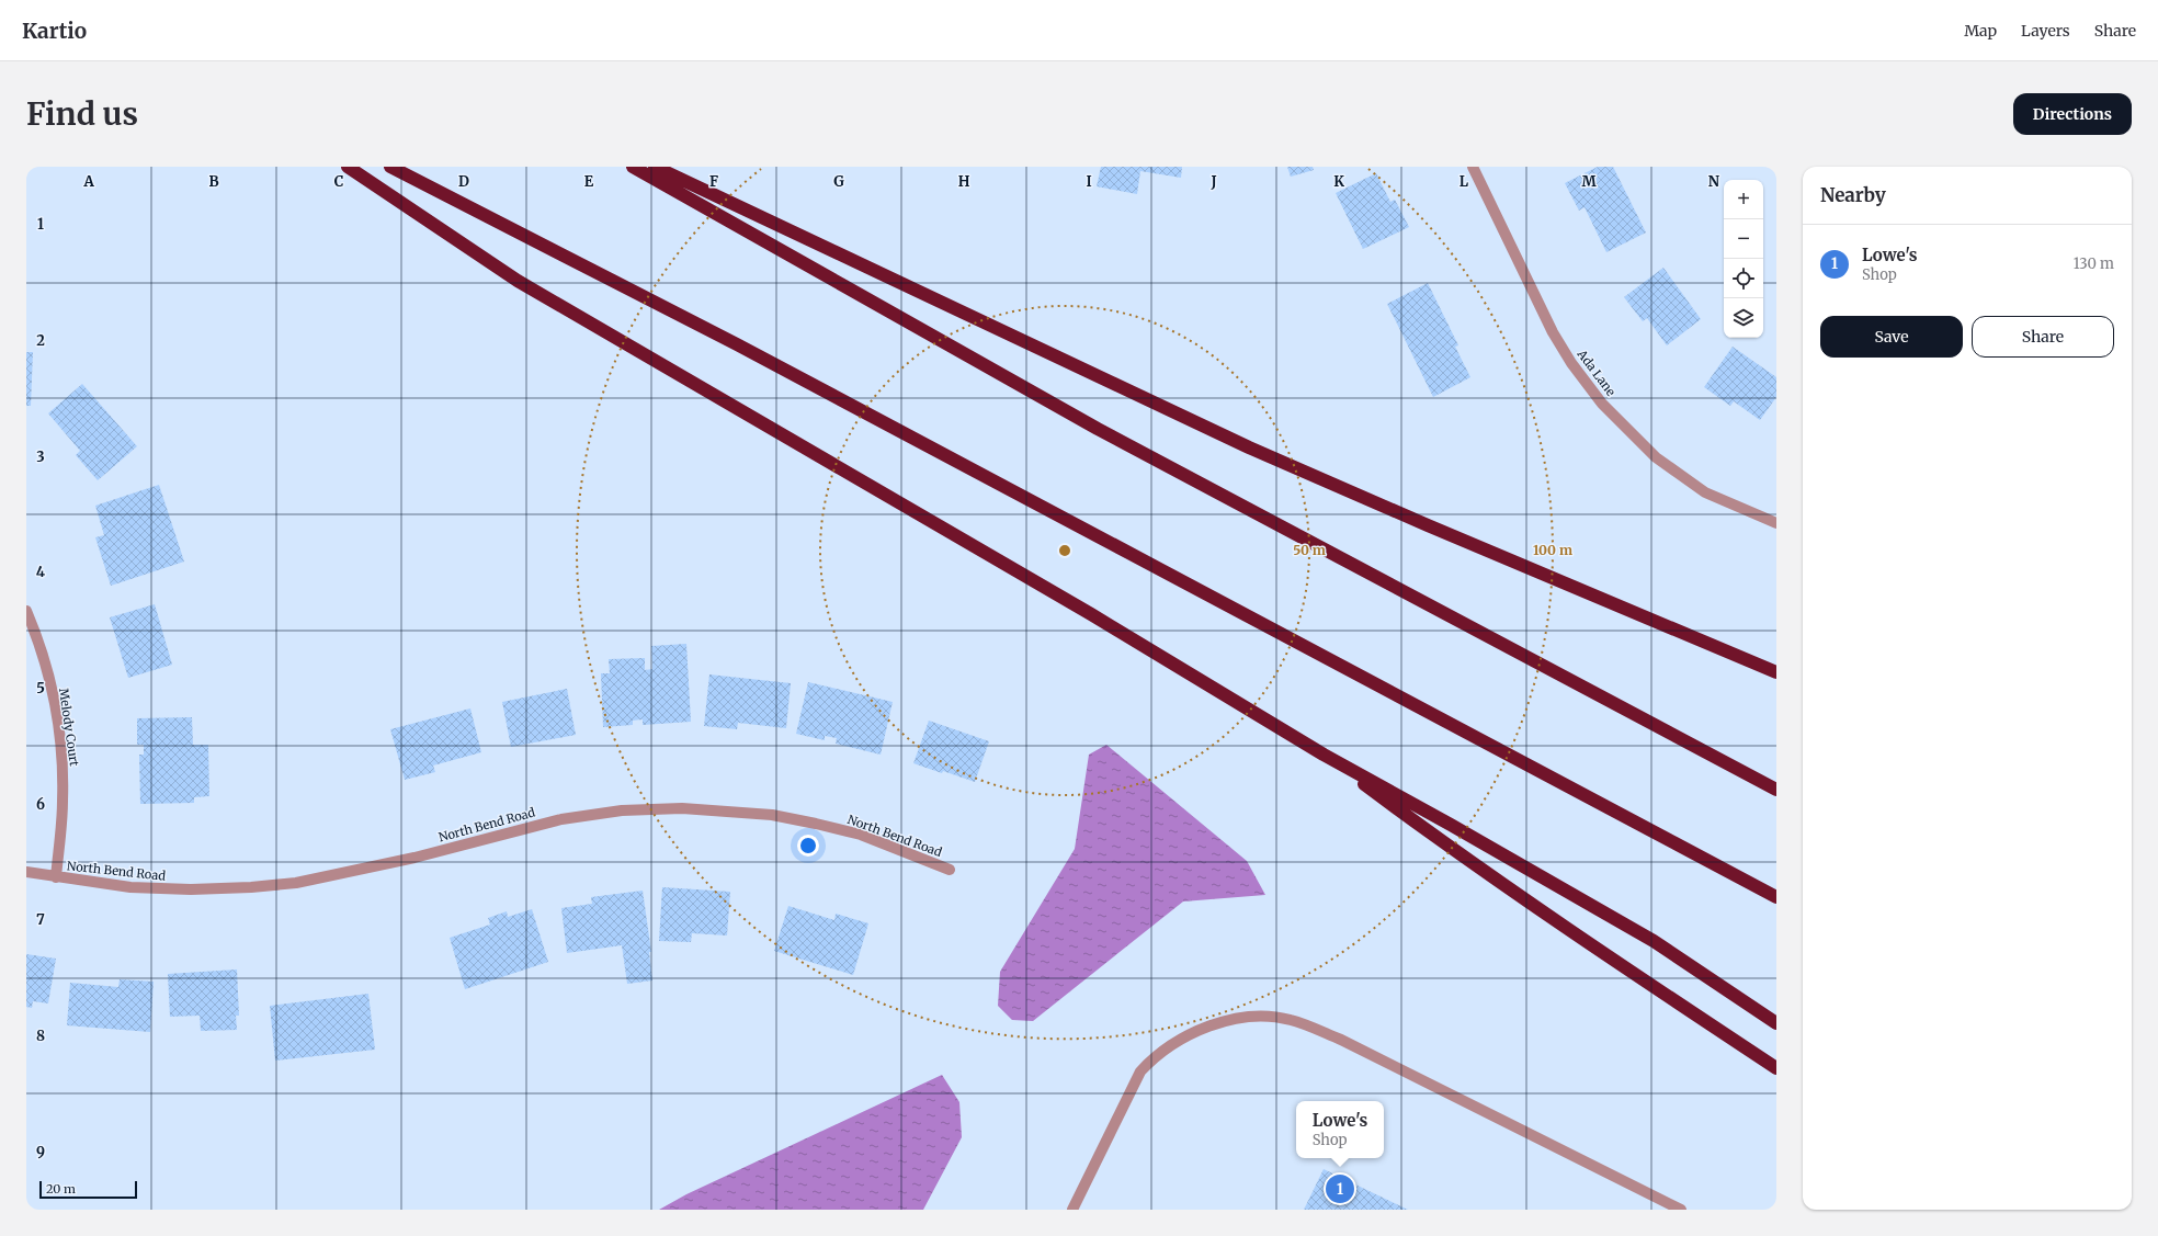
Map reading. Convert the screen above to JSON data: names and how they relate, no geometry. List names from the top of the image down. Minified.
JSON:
{"streets":{"street":["Ada Lane","Melody Court","North Bend Road"]},"crossings":[["Melody Court","North Bend Road"]],"scale_bar":"20 m","page":{"header":"Kartio","nav":["Map","Layers","Share"],"buttons":["Directions",["Save","Share"]],"title":"Find us","heading":"Nearby","map_buttons":["+","−"],"list":[{"mark":"1","name":"Lowe's","note":"Shop","value":"130 m"}],"popup":["Lowe's","Shop"],"pins":"1","scale":"20 m"},"grid":{"columns":["A","B","C","D","E","F","G","H","I","J","K","L","M","N"],"rows":["1","2","3","4","5","6","7","8","9"]},"rings":["50 m","100 m"]}
